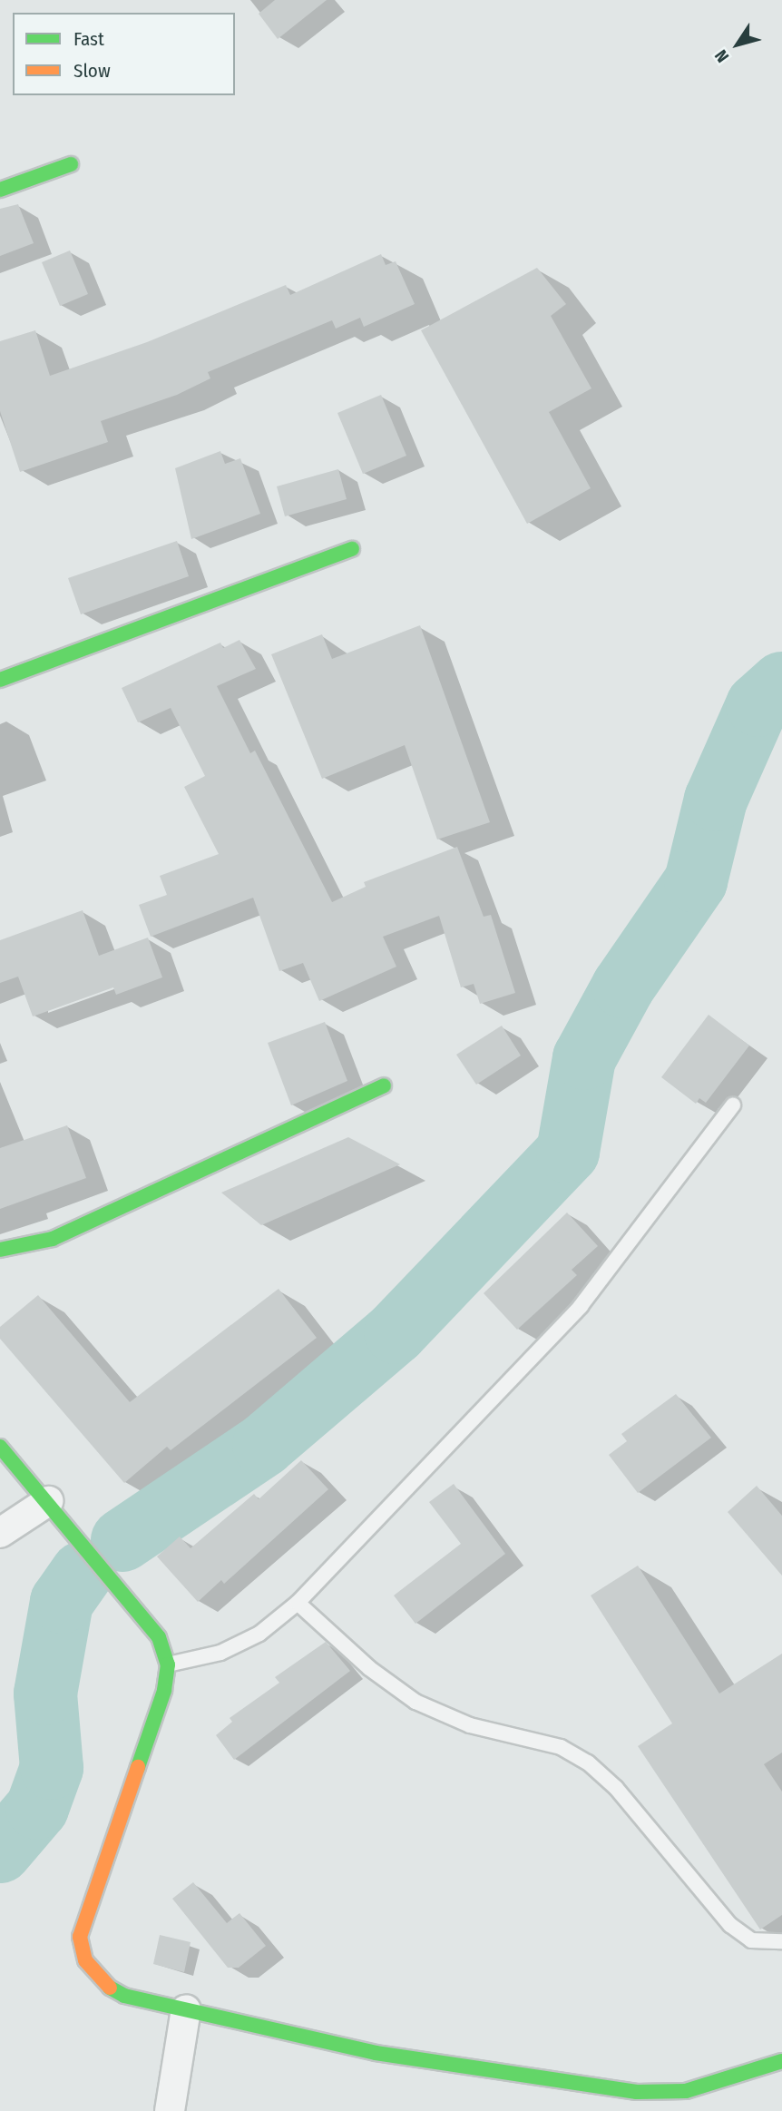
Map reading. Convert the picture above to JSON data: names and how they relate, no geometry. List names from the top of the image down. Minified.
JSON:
{"legend":["Fast","Slow"],"north":"bottom left"}
